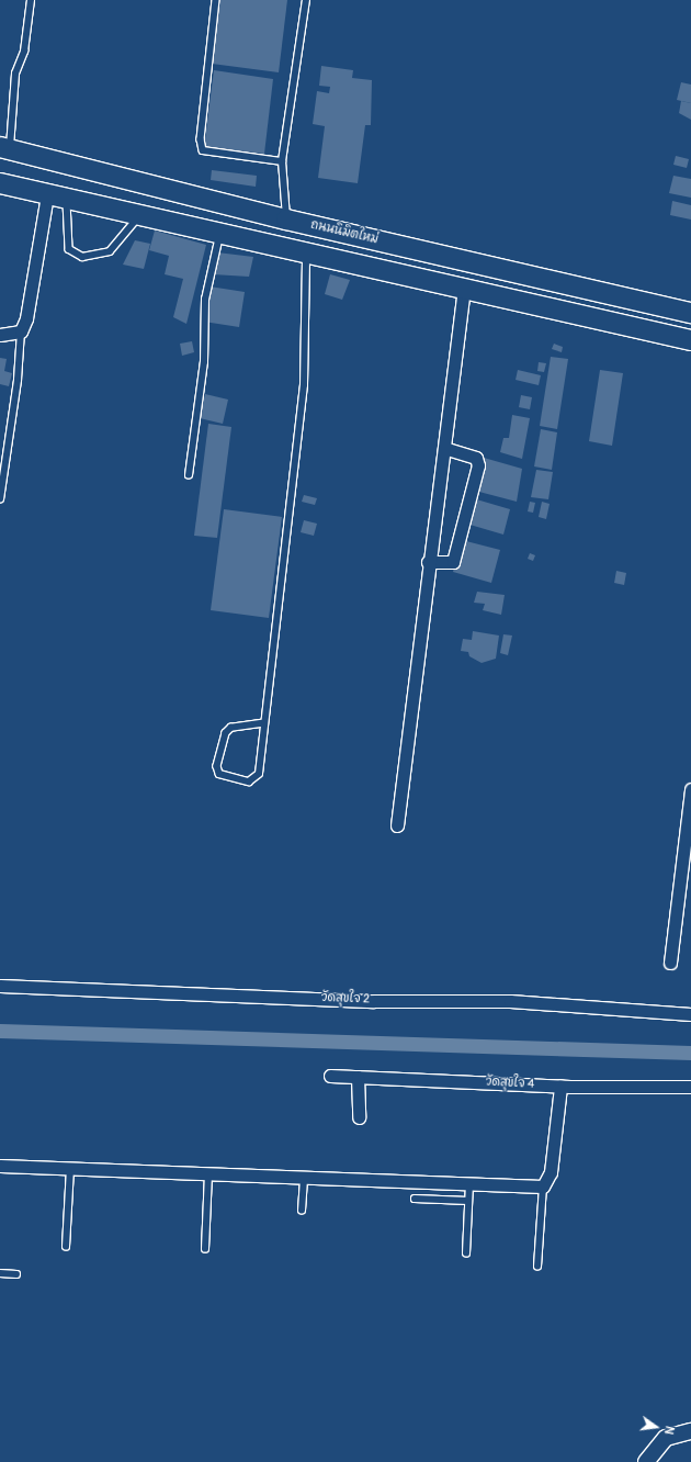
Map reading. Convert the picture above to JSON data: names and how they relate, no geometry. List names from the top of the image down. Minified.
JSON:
{"streets":{"main road":["ถนนนิมิตใหม่"],"street":["วัดสุขใจ 2","วัดสุขใจ 4"]},"north":"right"}
